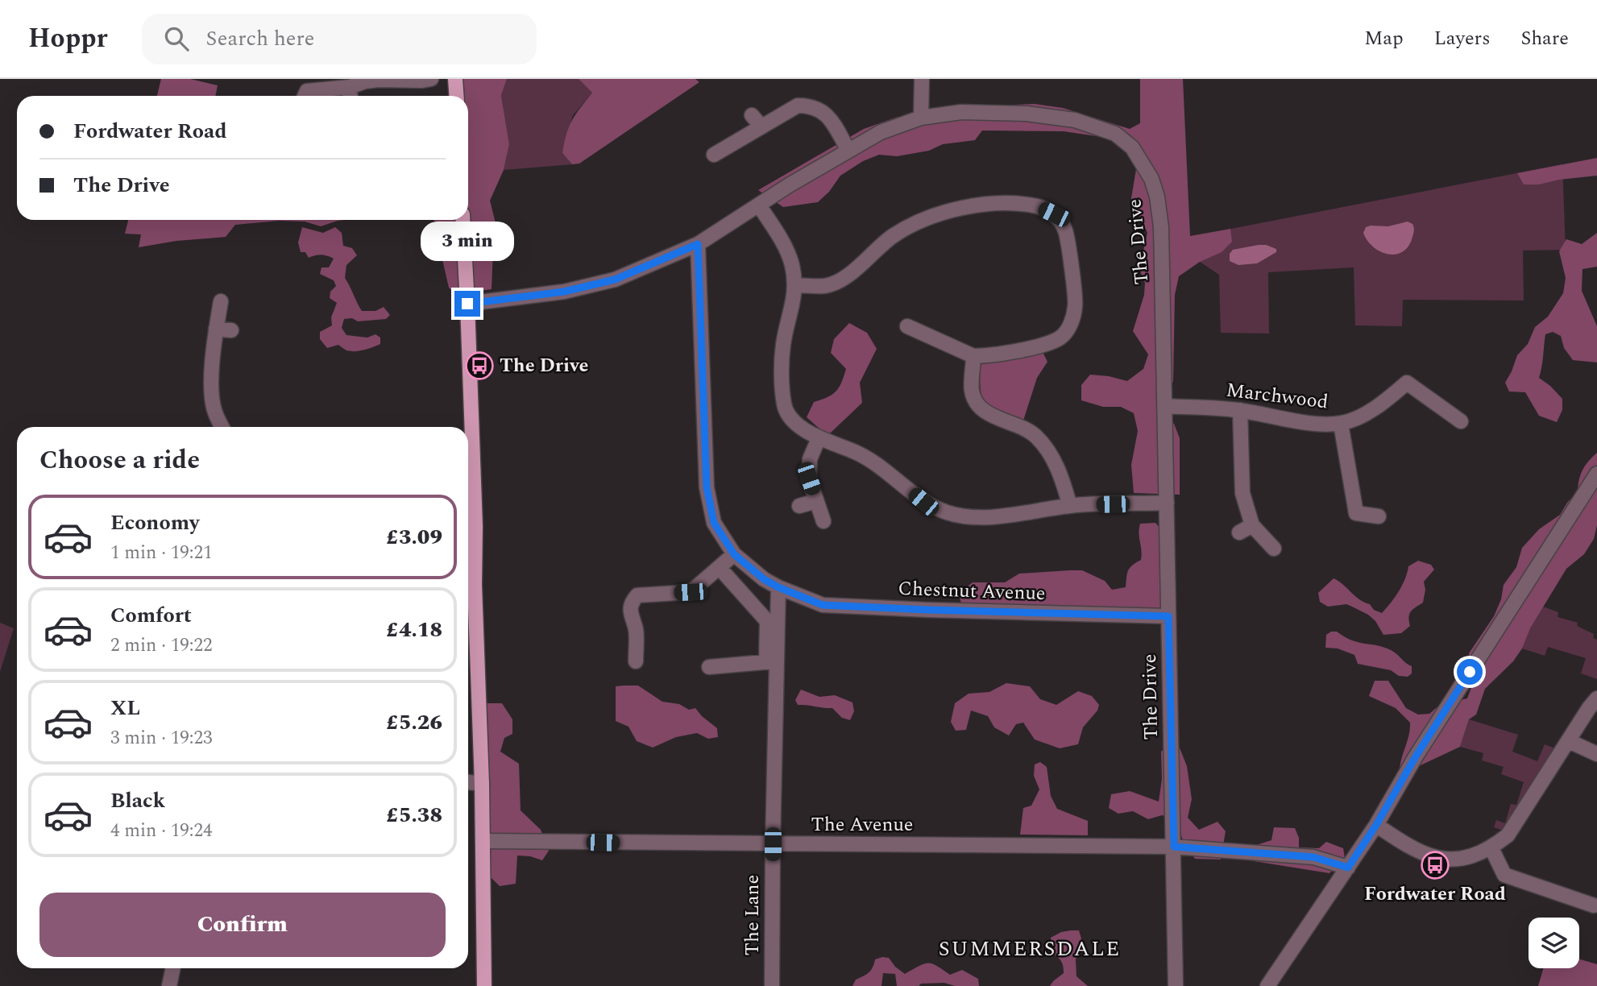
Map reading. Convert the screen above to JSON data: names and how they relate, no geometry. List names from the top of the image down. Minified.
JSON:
{"streets":{"street":["The Drive","Marchwood","Chestnut Avenue","The Avenue","The Lane"]},"crossings":[["The Drive","Marchwood"],["The Drive","Chestnut Avenue"],["The Drive","The Avenue"],["The Avenue","The Lane"]],"districts":["SUMMERSDALE"],"places":{"bus stop":["The Drive","Fordwater Road"]},"page":{"header":"Hoppr","search":"Search here","nav":["Map","Layers","Share"],"banner":["Fordwater Road","The Drive"],"bubble":"3 min","heading":"Choose a ride","list":[{"name":"Economy","note":"1 min · 19:21","value":"£3.09"},{"name":"Comfort","note":"2 min · 19:22","value":"£4.18"},{"name":"XL","note":"3 min · 19:23","value":"£5.26"},{"name":"Black","note":"4 min · 19:24","value":"£5.38"}],"buttons":"Confirm"}}
